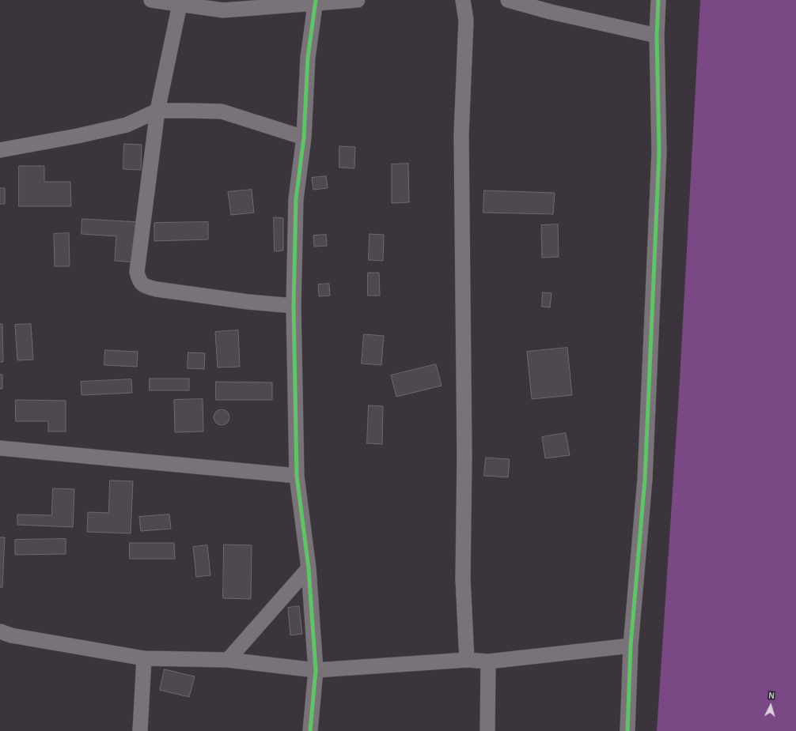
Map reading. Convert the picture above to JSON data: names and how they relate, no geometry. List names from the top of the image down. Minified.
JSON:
{"north":"top"}
